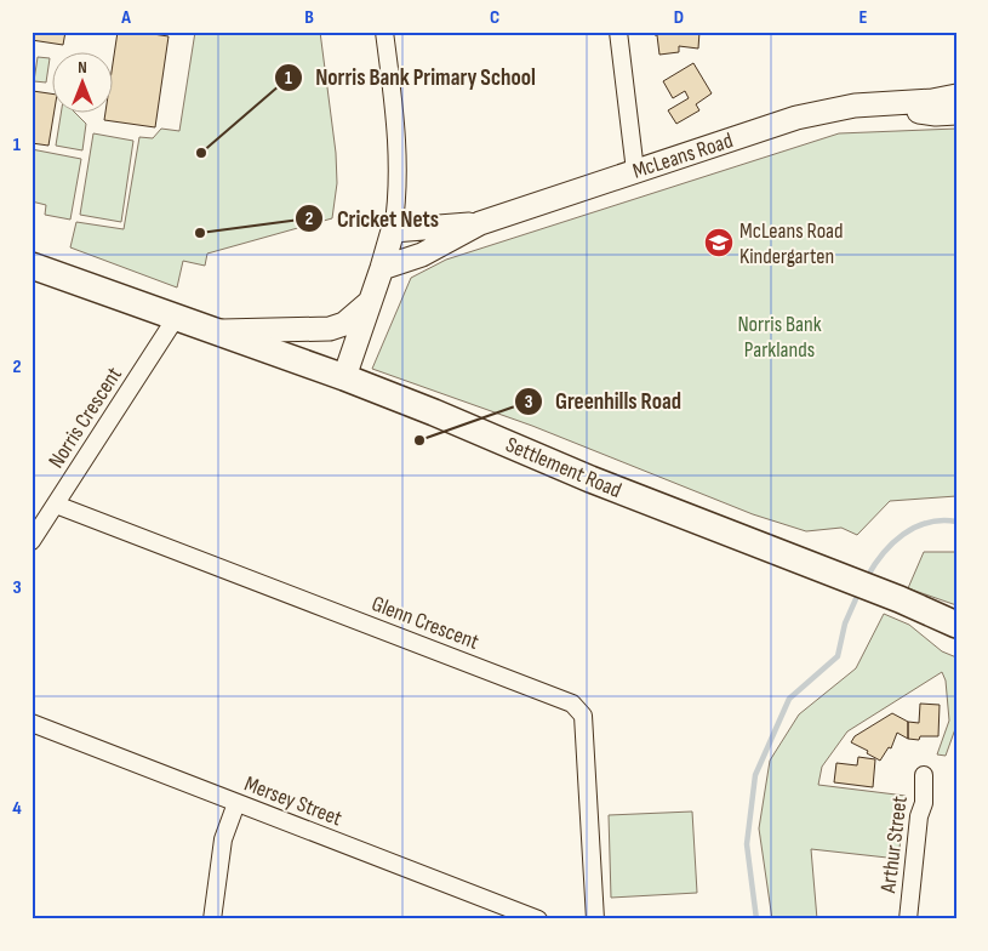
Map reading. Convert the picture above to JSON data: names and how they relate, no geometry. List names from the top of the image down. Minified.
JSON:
{"streets":{"main road":["Settlement Road"],"street":["McLeans Road","Norris Crescent","Glenn Crescent","Mersey Street","Arthur Street"]},"crossings":[["Norris Crescent","Settlement Road"],["Norris Crescent","Glenn Crescent"]],"parks":["Norris Bank Parklands"],"places":{"other":["Norris Bank Primary School","Cricket Nets","Greenhills Road"],"school or university":["McLeans Road Kindergarten"]},"north":"top","grid":{"columns":["A","B","C","D","E"],"rows":["1","2","3","4"]}}
